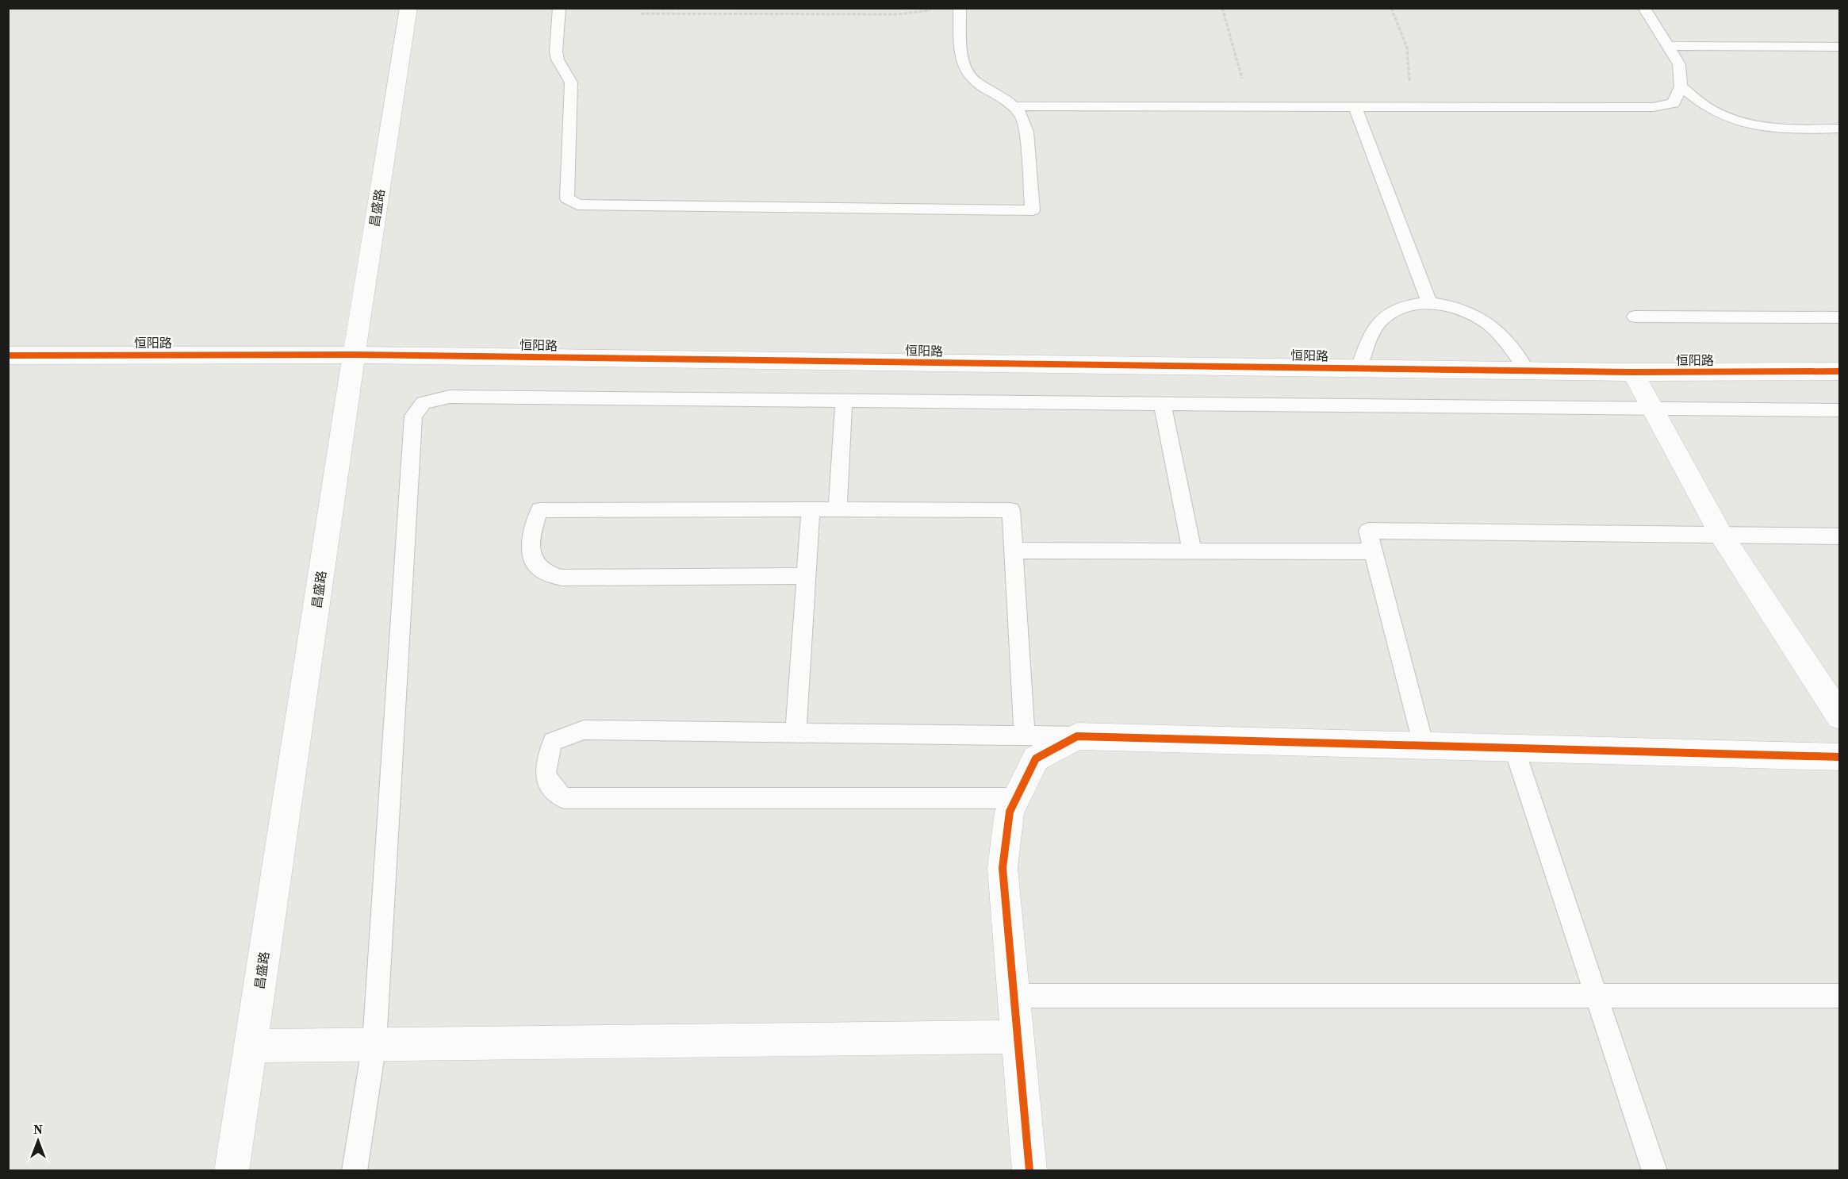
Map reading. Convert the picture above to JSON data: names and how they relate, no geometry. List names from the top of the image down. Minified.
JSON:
{"streets":{"street":["昌盛路","恒阳路"]},"crossings":[["昌盛路","恒阳路"]],"north":"top"}
